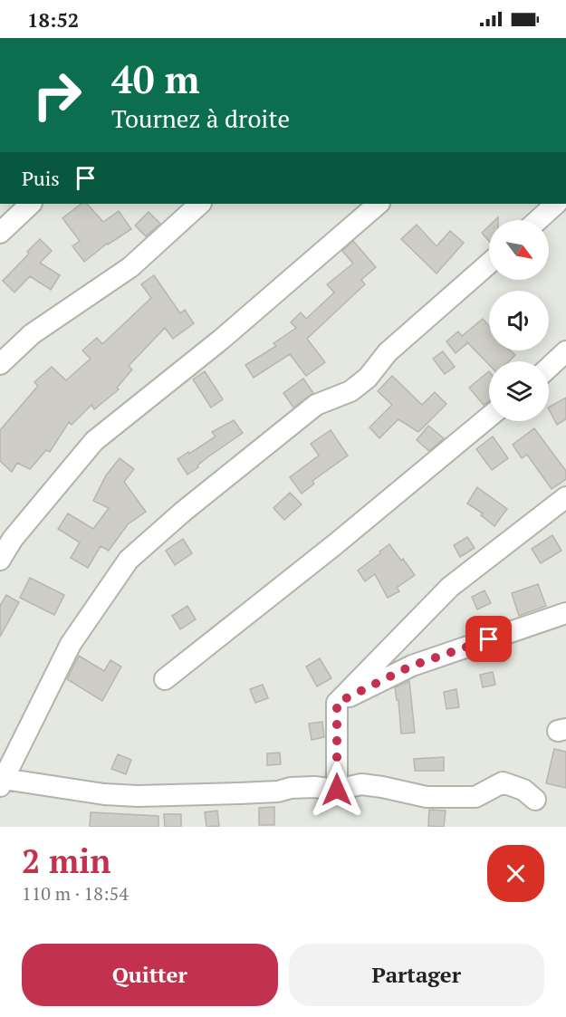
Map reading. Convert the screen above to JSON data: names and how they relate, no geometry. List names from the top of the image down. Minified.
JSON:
{"north":"bottom right","page":{"status":"18:52","turn":["40 m","Tournez à droite"],"then":"Puis","heading":["2 min","110 m · 18:54"],"buttons":["Quitter","Partager"]}}
